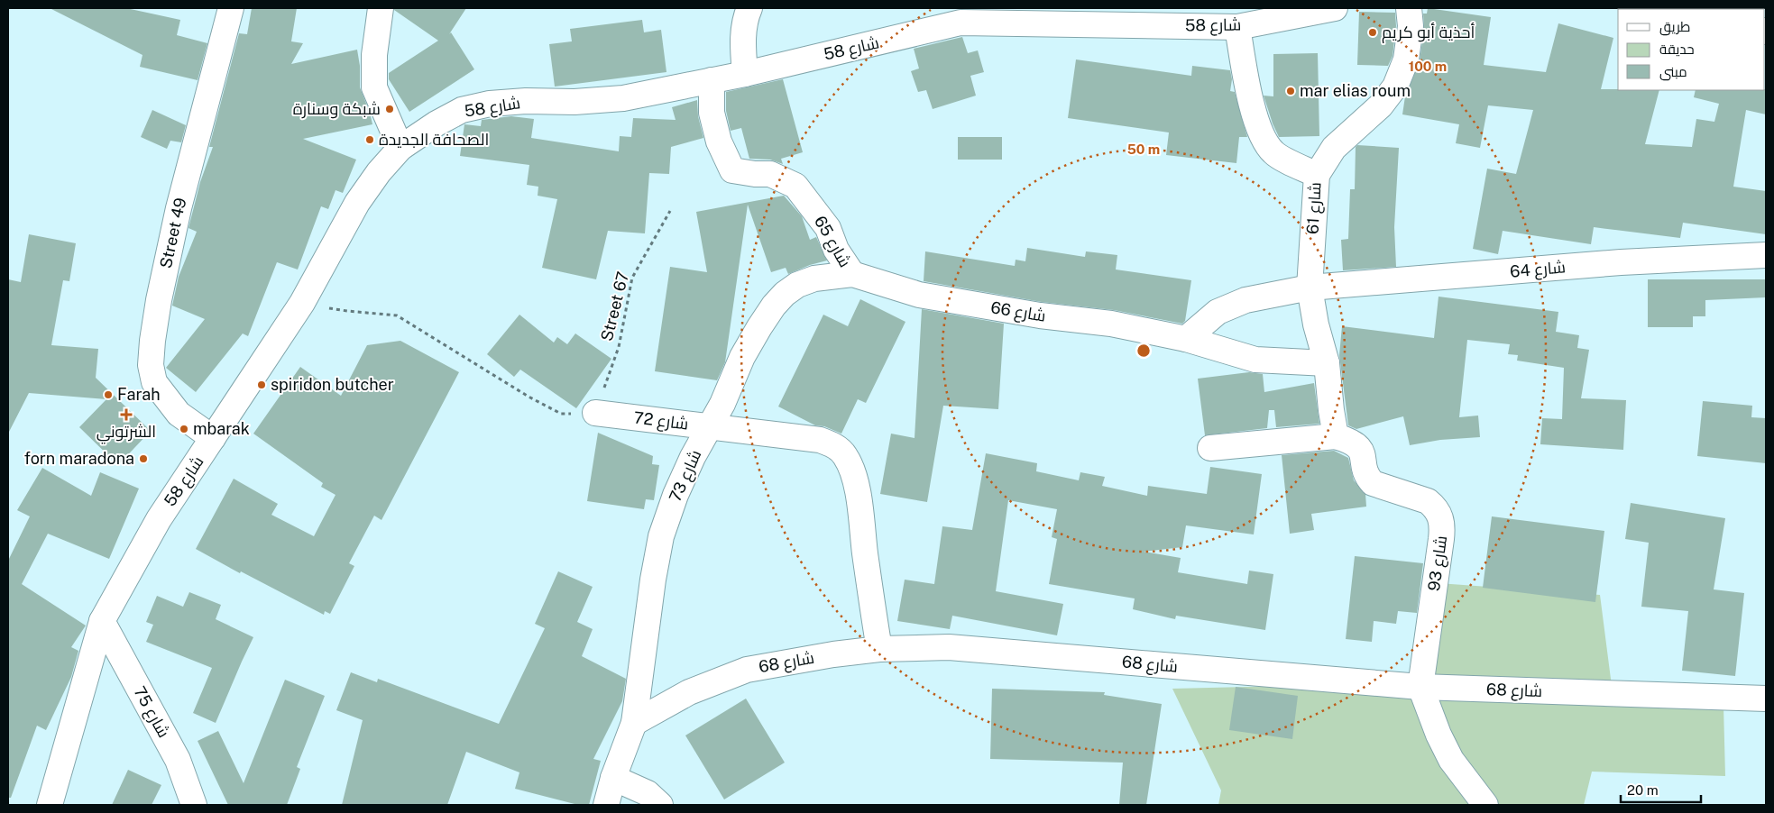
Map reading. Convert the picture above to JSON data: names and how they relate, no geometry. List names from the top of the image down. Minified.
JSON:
{"streets":{"street":["شارع 58","شارع 61","Street 49","شارع 65","شارع 64","شارع 66","شارع 72","شارع 73","شارع 93","شارع 68","شارع 75"],"path":["Street 67"]},"crossings":[["شارع 58","شارع 61"],["شارع 58","Street 49"],["شارع 58","شارع 65"],["شارع 58","شارع 75"],["شارع 61","شارع 64"],["شارع 65","شارع 66"],["شارع 65","شارع 73"],["Street 67","شارع 72"],["شارع 66","شارع 73"],["شارع 72","شارع 73"],["شارع 72","شارع 68"],["شارع 73","شارع 68"],["شارع 93","شارع 68"]],"places":{"other":["أحذية أبو كريم","mar elias roum","شبكة وسنارة","الصحافة الجديدة","spiridon butcher","Farah","mbarak","forn maradona"],"health":["الشرتوني"]},"legend":["طريق","حديقة","مبنى"],"scale_bar":"20 m","rings":["100 m","50 m"]}
